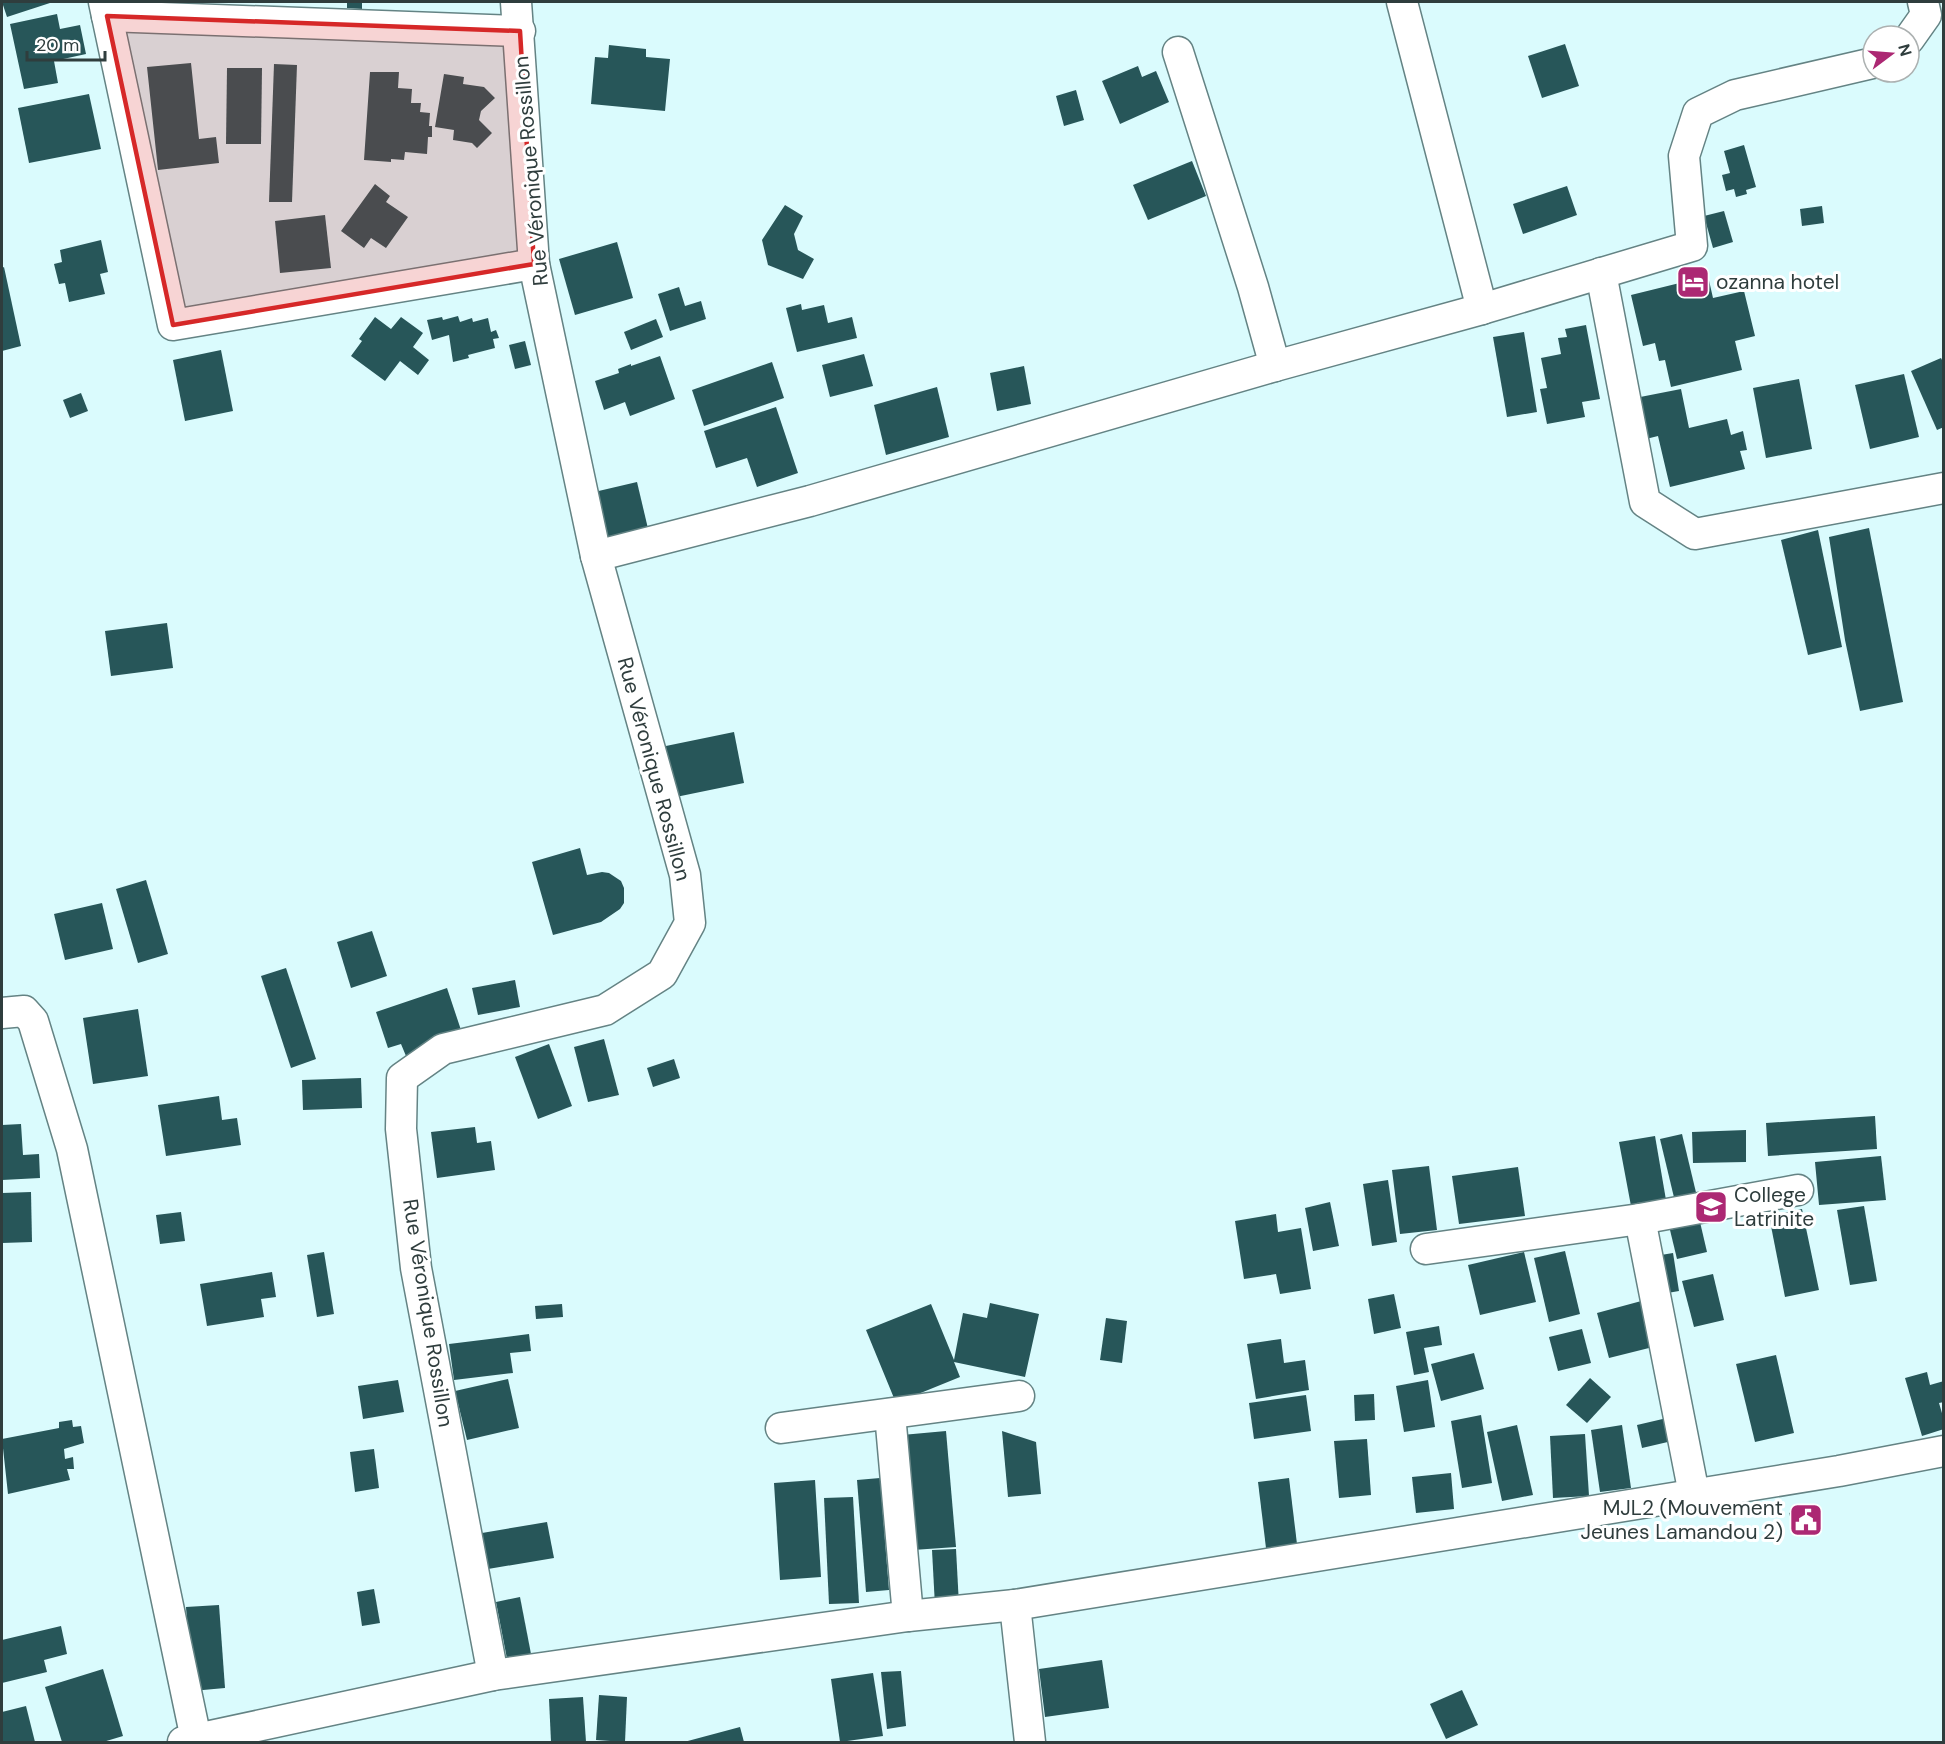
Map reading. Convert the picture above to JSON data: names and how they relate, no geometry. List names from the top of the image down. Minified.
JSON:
{"streets":{"street":["Rue Véronique Rossillon"]},"places":{"hotel":["ozanna hotel"],"school or university":["College Latrinite"],"public building":["MJL2 (Mouvement Jeunes Lamandou 2)"]},"scale_bar":"20 m","north":"right"}
